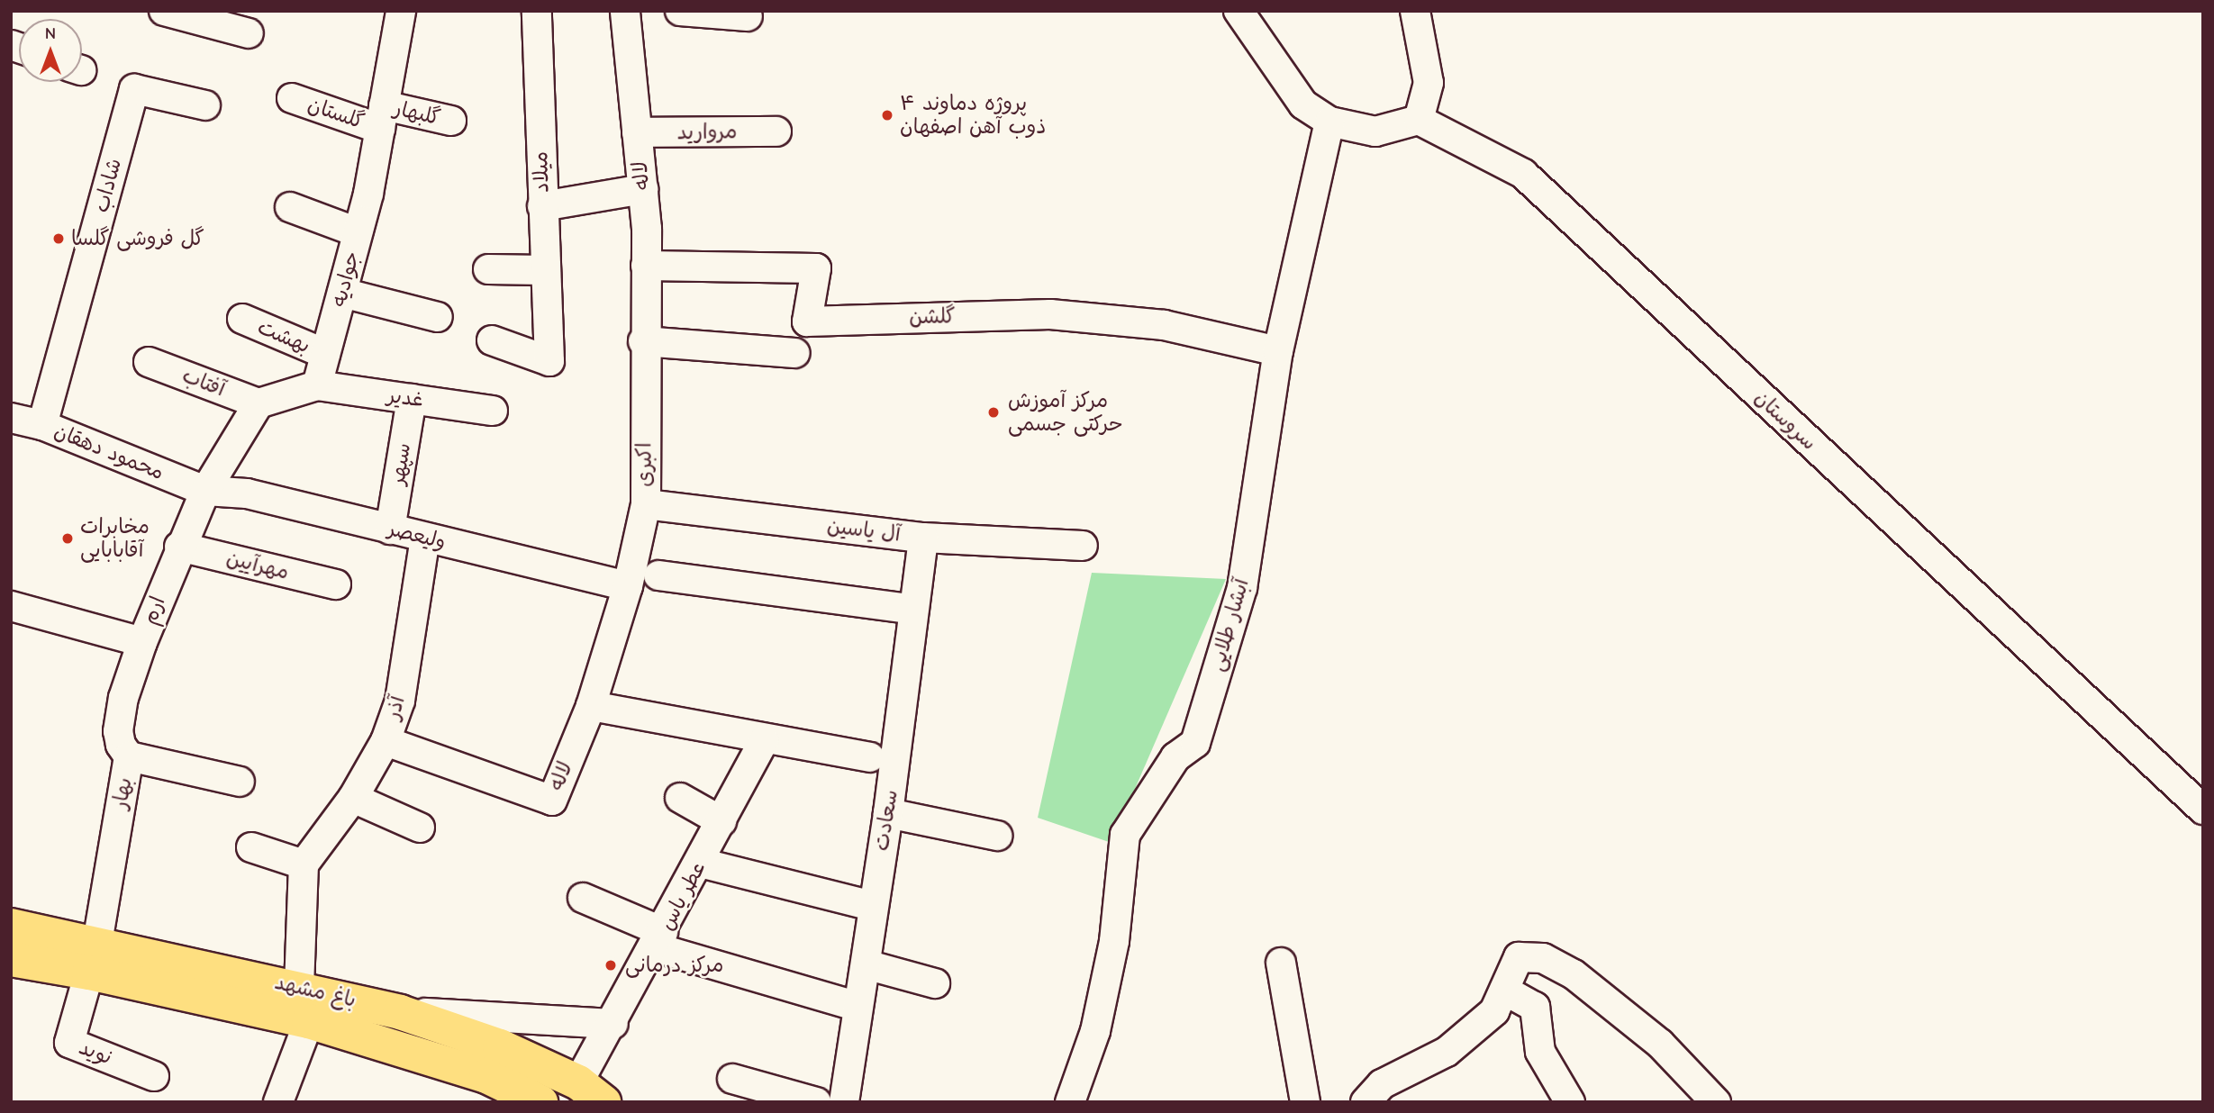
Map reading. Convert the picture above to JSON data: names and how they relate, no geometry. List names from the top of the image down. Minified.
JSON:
{"streets":{"main road":["باغ مشهد"],"street":["گلستان","گلبهار","مروارید","میلاد","لاله","شاداب","جوادیه","گلشن","بهشت","آفتاب","غدیر","سروستان","محمود دهقان","سپهر","اکبری","آل یاسین","ولیعصر","مهرآیین","ارم","آبشار طلایی","آذر","بهار","سعادت","عطر یاس","نوید"]},"crossings":[["گلستان","گلبهار"],["گلستان","جوادیه"],["گلبهار","جوادیه"],["مروارید","لاله"],["لاله","گلشن"],["لاله","اکبری"],["لاله","ولیعصر"],["لاله","آذر"],["شاداب","محمود دهقان"],["جوادیه","بهشت"],["جوادیه","غدیر"],["گلشن","آبشار طلایی"],["غدیر","سپهر"],["محمود دهقان","ولیعصر"],["محمود دهقان","ارم"],["سپهر","ولیعصر"],["اکبری","آل یاسین"],["اکبری","ولیعصر"],["آل یاسین","سعادت"],["ولیعصر","ارم"],["ولیعصر","آذر"],["مهرآیین","ارم"],["بهار","باغ مشهد"],["بهار","نوید"],["عطر یاس","باغ مشهد"],["باغ مشهد","نوید"]],"places":["پروژه دماوند ۴ ذوب آهن اصفهان","گل فروشی گلسا","مرکز آموزش حرکتی جسمی","مخابرات آقابابایی","مرکز درمانی"],"north":"top"}
